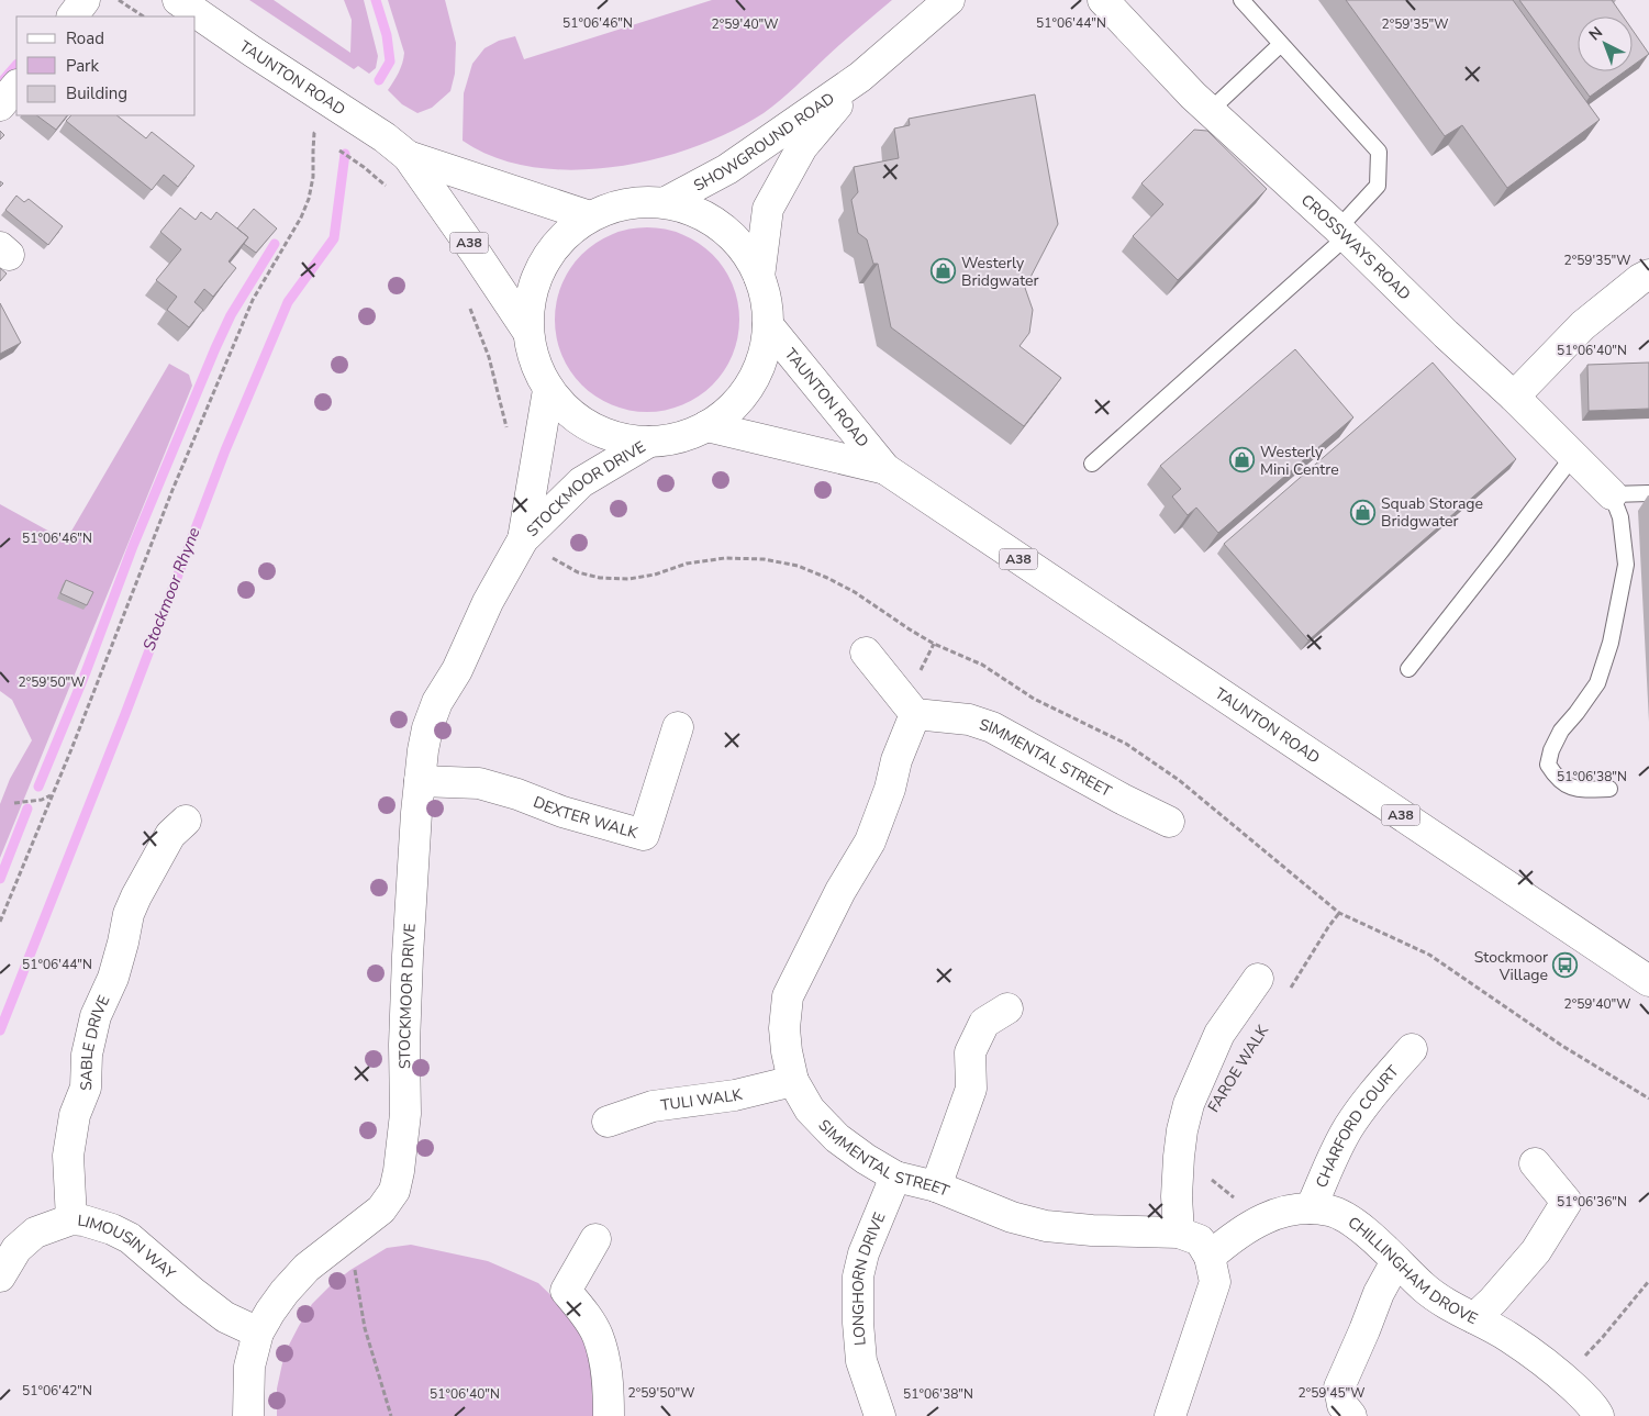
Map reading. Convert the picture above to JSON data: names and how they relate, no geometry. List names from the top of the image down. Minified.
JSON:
{"streets":{"street":["TAUNTON ROAD","SHOWGROUND ROAD","A38","CROSSWAYS ROAD","STOCKMOOR DRIVE","SIMMENTAL STREET","DEXTER WALK","SABLE DRIVE","FAROE WALK","TULI WALK","CHARFORD COURT","LIMOUSIN WAY","CHILLINGHAM DROVE","LONGHORN DRIVE"]},"crossings":[["TAUNTON ROAD","A38"],["SHOWGROUND ROAD","A38"],["A38","STOCKMOOR DRIVE"],["STOCKMOOR DRIVE","DEXTER WALK"],["STOCKMOOR DRIVE","LIMOUSIN WAY"],["SIMMENTAL STREET","FAROE WALK"],["SIMMENTAL STREET","TULI WALK"],["SIMMENTAL STREET","CHILLINGHAM DROVE"],["SIMMENTAL STREET","LONGHORN DRIVE"],["SABLE DRIVE","LIMOUSIN WAY"],["CHARFORD COURT","CHILLINGHAM DROVE"]],"water":["Stockmoor Rhyne"],"places":{"shop":["Westerly Bridgwater","Westerly Mini Centre","Squab Storage Bridgwater"],"bus stop":["Stockmoor Village"]},"legend":["Road","Park","Building"],"north":"top left","coordinates":["51°06'46\"N","51°06'44\"N","2°59'40\"W","2°59'35\"W","51°06'40\"N","2°59'50\"W","51°06'38\"N","51°06'36\"N","51°06'42\"N","2°59'45\"W"]}
